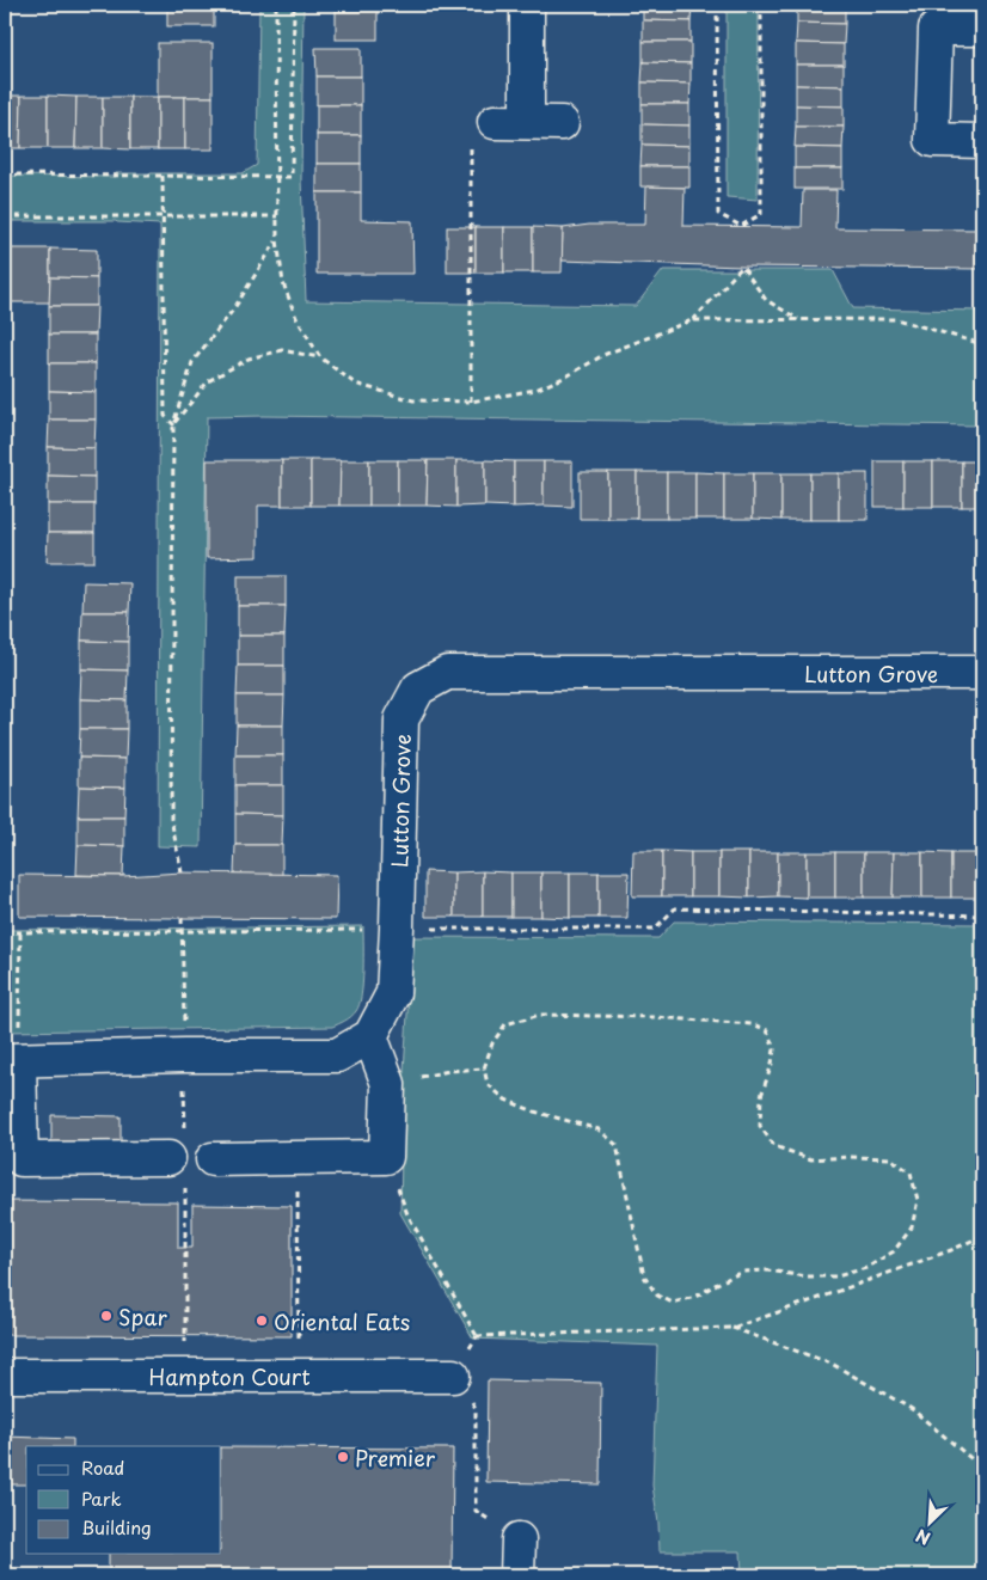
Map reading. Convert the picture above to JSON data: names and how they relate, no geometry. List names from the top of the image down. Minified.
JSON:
{"streets":{"street":["Lutton Grove","Hampton Court"]},"places":["Spar","Oriental Eats","Premier"],"legend":["Road","Park","Building"],"north":"bottom left"}
